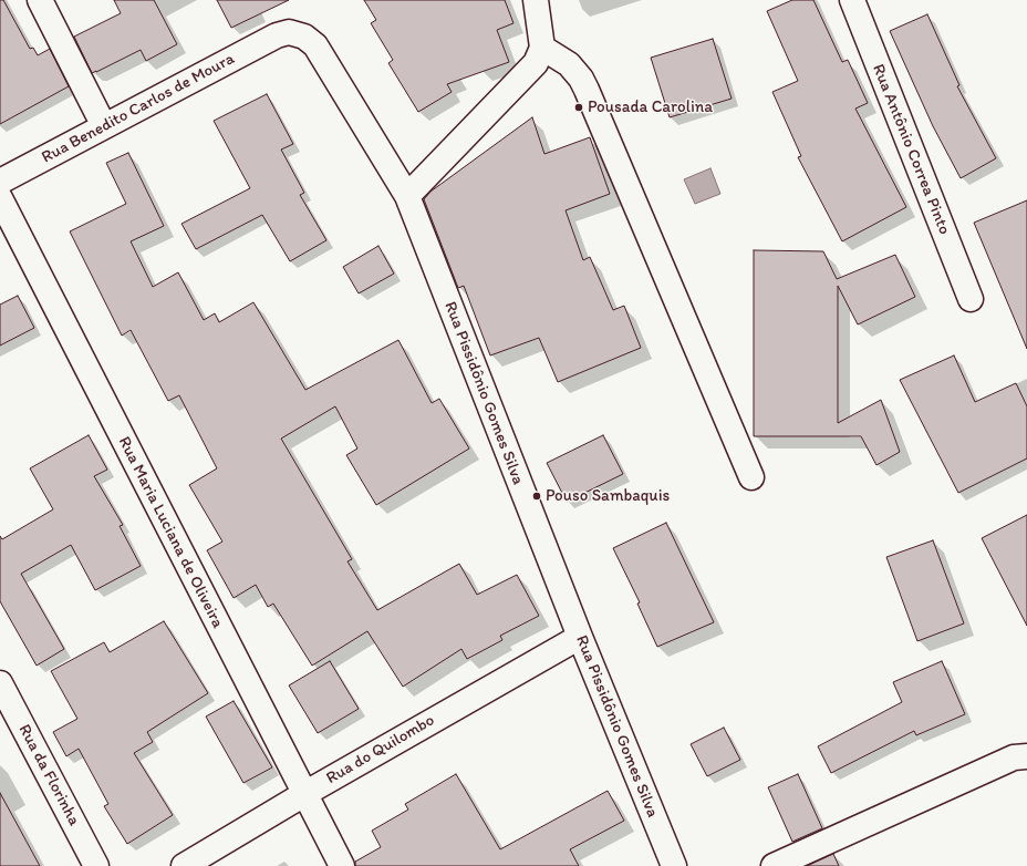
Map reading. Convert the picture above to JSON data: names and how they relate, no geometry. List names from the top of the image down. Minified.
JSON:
{"streets":{"street":["Rua Benedito Carlos de Moura","Rua Antônio Correa Pinto","Rua Pissidônio Gomes Silva","Rua Maria Luciana de Oliveira","Rua do Quilombo","Rua da Florinha"]},"crossings":[["Rua Benedito Carlos de Moura","Rua Pissidônio Gomes Silva"],["Rua Pissidônio Gomes Silva","Rua do Quilombo"],["Rua Maria Luciana de Oliveira","Rua do Quilombo"]],"places":["Pousada Carolina","Pouso Sambaquis"]}
